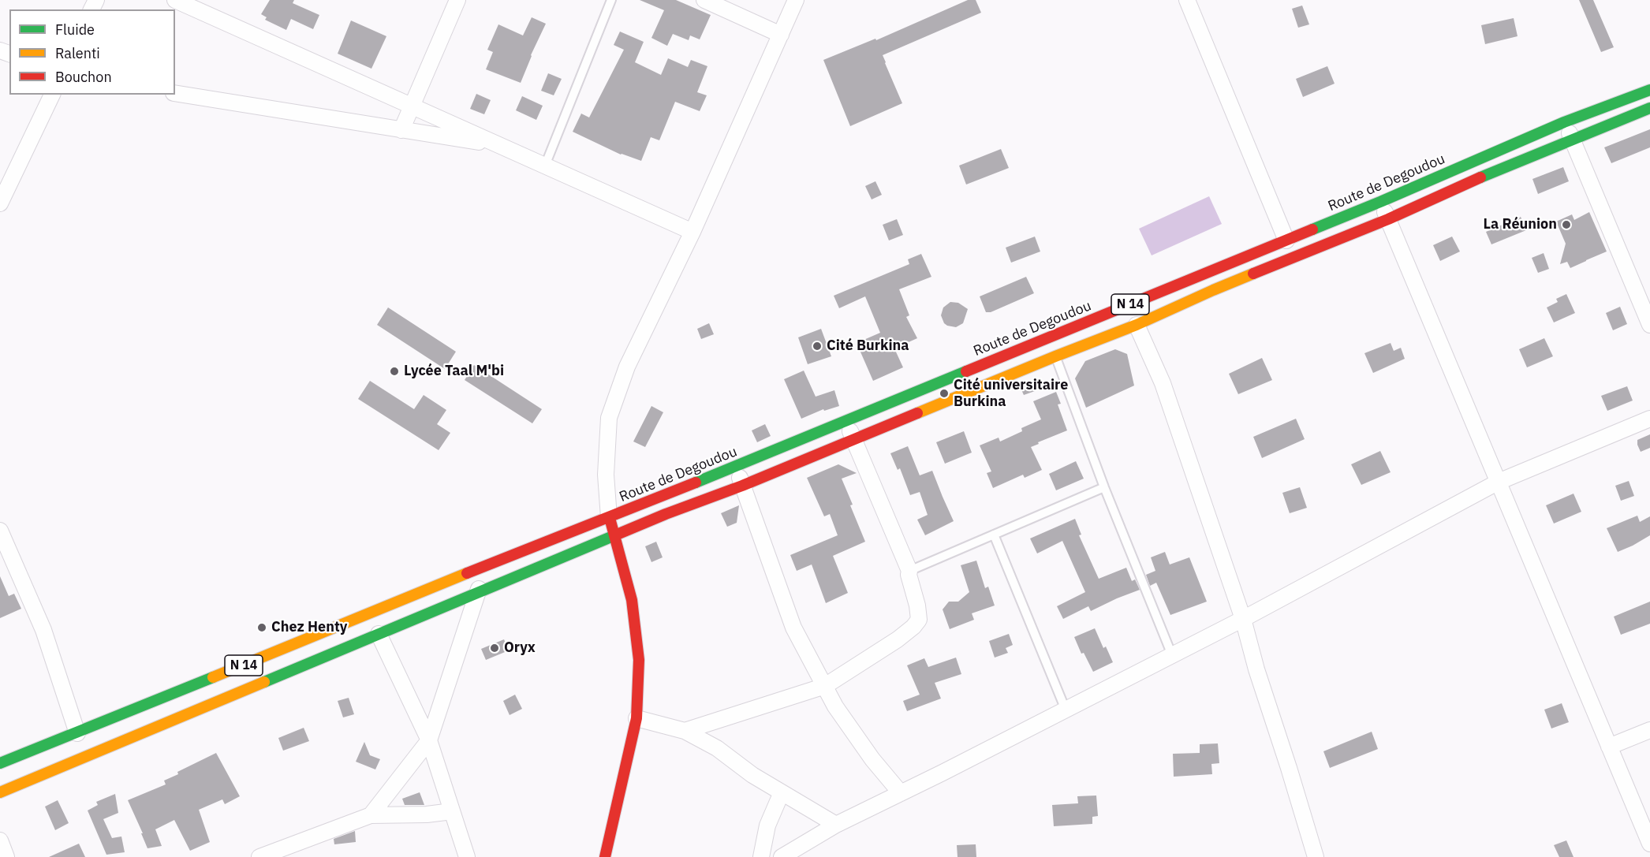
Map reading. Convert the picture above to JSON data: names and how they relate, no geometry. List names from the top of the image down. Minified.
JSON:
{"streets":{"main road":["Route de Degoudou","N 14"]},"crossings":[["Route de Degoudou","N 14"]],"places":["La Réunion","Cité Burkina","Lycée Taal M'bi","Cité universitaire Burkina","Chez Henty","Oryx"],"legend":["Fluide","Ralenti","Bouchon"]}
